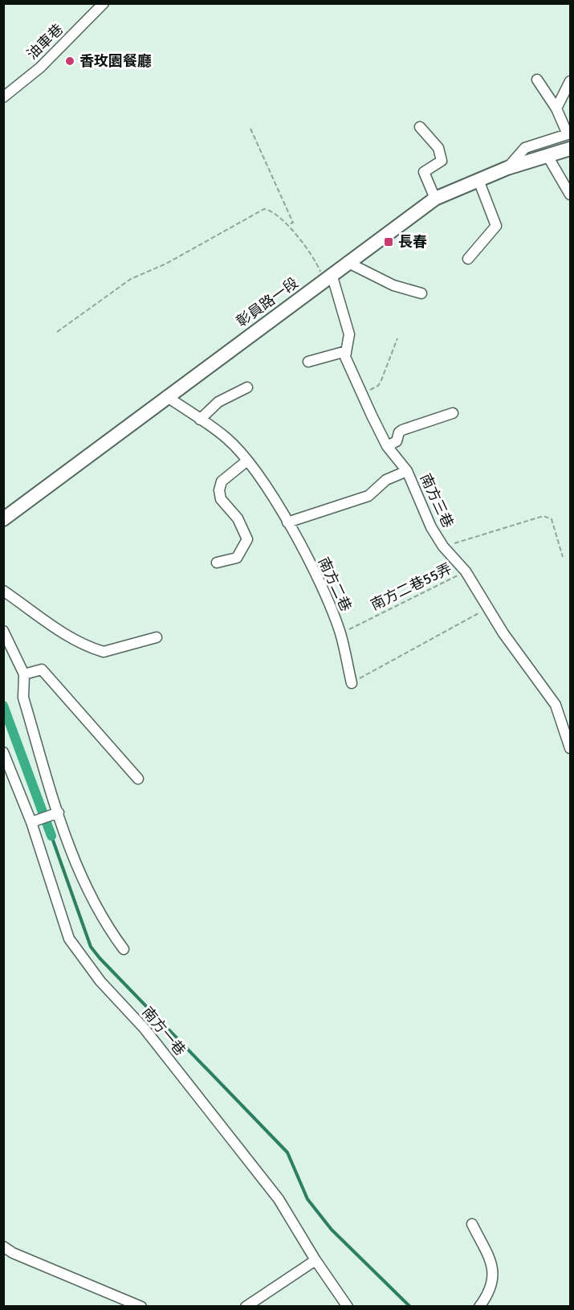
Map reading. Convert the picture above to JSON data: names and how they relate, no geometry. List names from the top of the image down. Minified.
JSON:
{"streets":{"main road":["彰員路一段"],"street":["油車巷","南方三巷","南方二巷","南方一巷"],"path":["南方二巷55弄"]},"crossings":[["彰員路一段","南方三巷"],["彰員路一段","南方二巷"],["南方三巷","南方二巷55弄"],["南方二巷","南方二巷55弄"]],"places":{"other":["香玫園餐廳"],"transit":["長春"]}}
